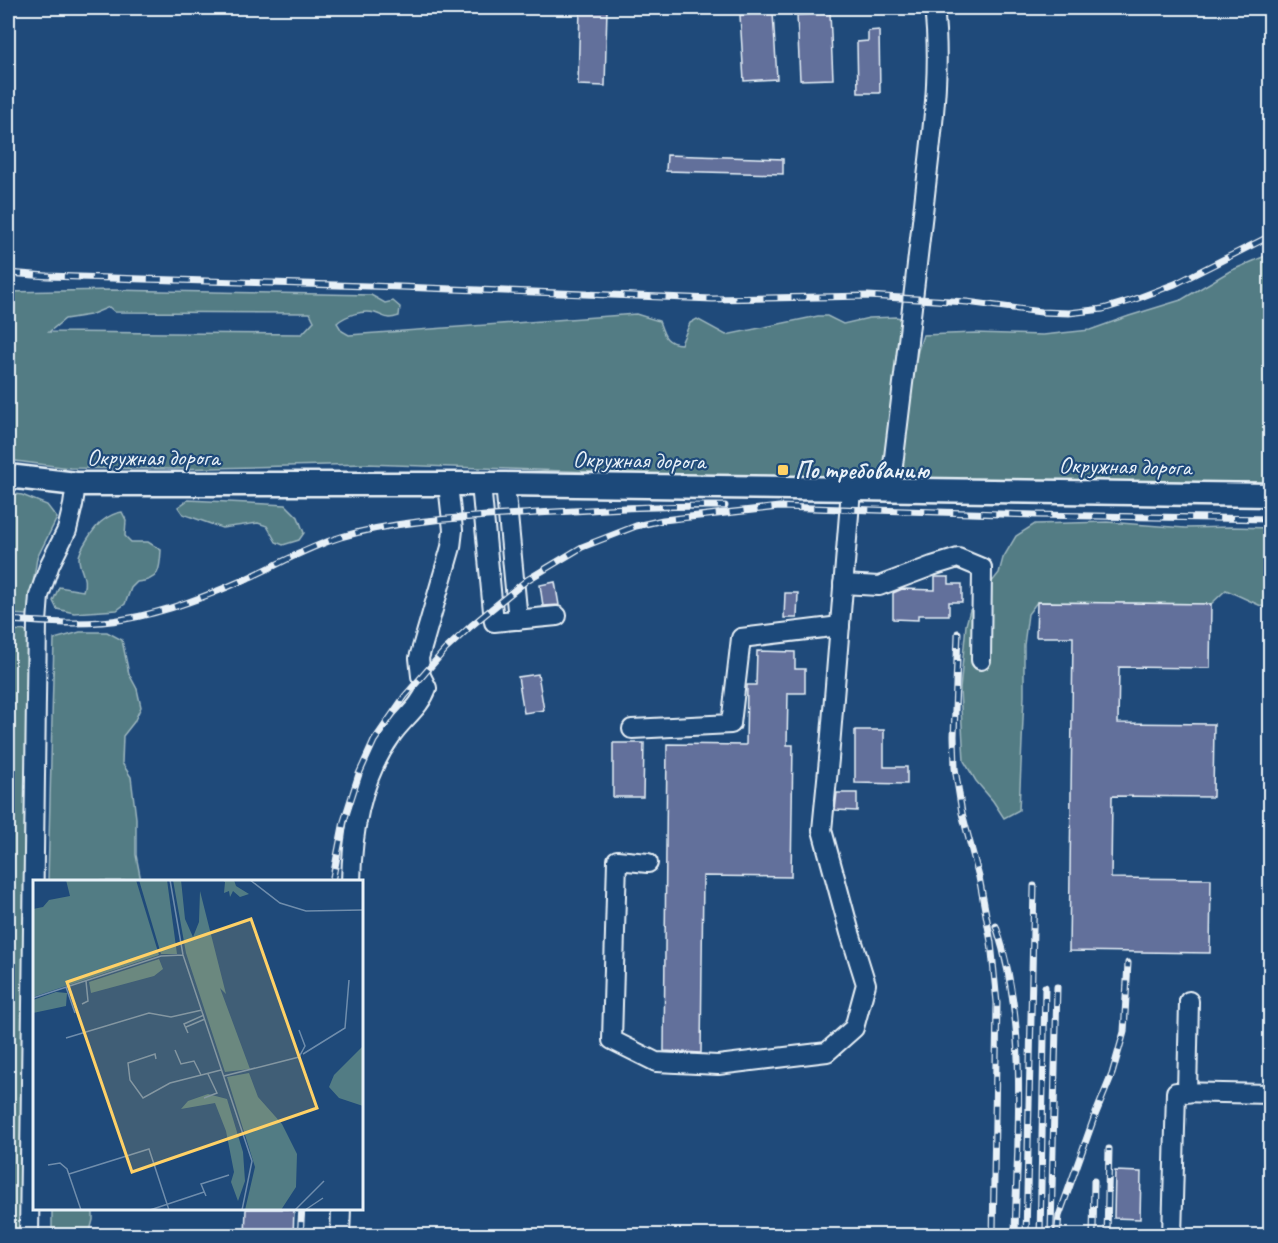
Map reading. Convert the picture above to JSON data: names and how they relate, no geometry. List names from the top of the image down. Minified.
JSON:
{"streets":{"main road":["Окружная дорога"]},"places":{"transit":["По требованию"]}}
